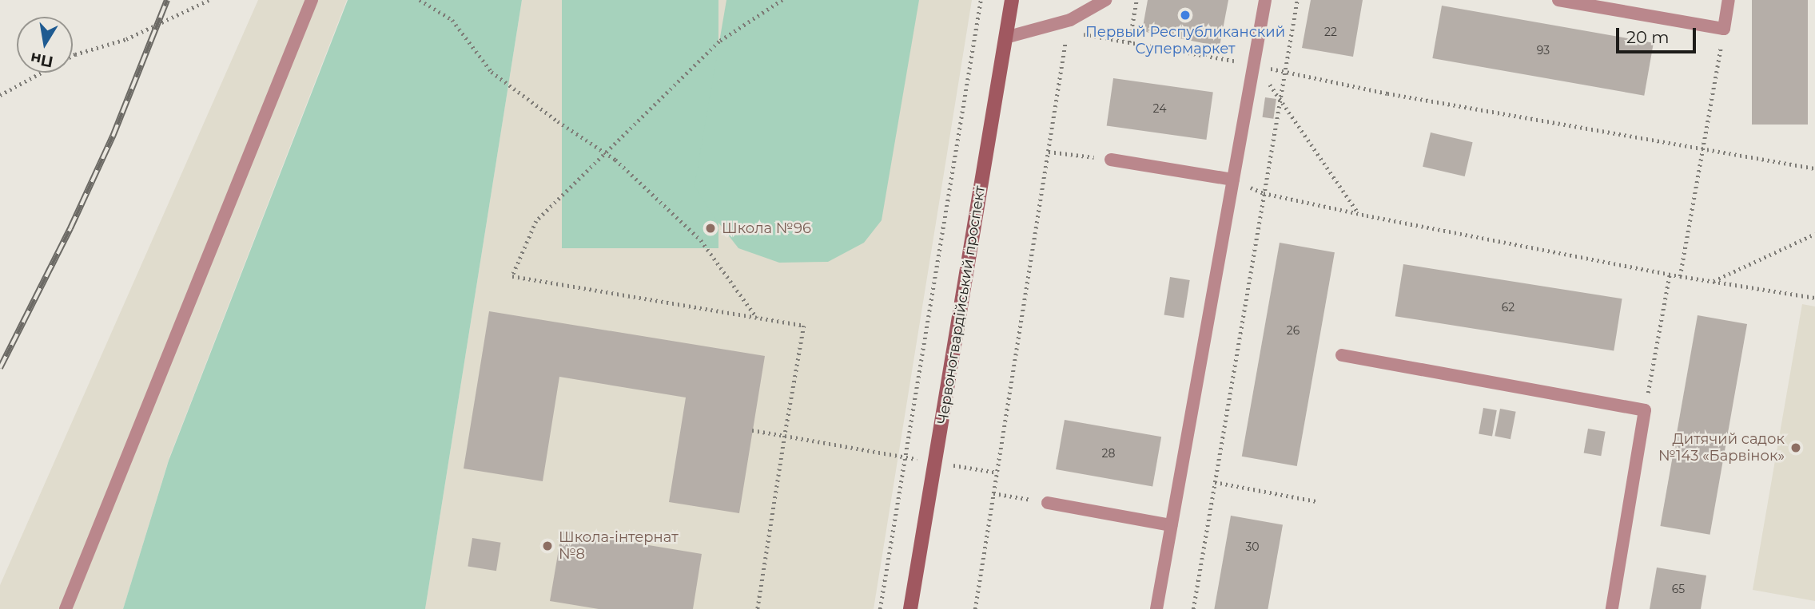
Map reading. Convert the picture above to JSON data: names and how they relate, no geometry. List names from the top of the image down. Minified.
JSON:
{"streets":{"main road":["Червоногвардійський проспект"]},"places":["Первый Республиканский Супермаркет","Школа №96","Дитячий садок №143 «Барвінок»","Школа-інтернат №8"],"house_numbers":["22","93","24","62","26","28","30","65"],"scale_bar":"20 m","north":"bottom"}
